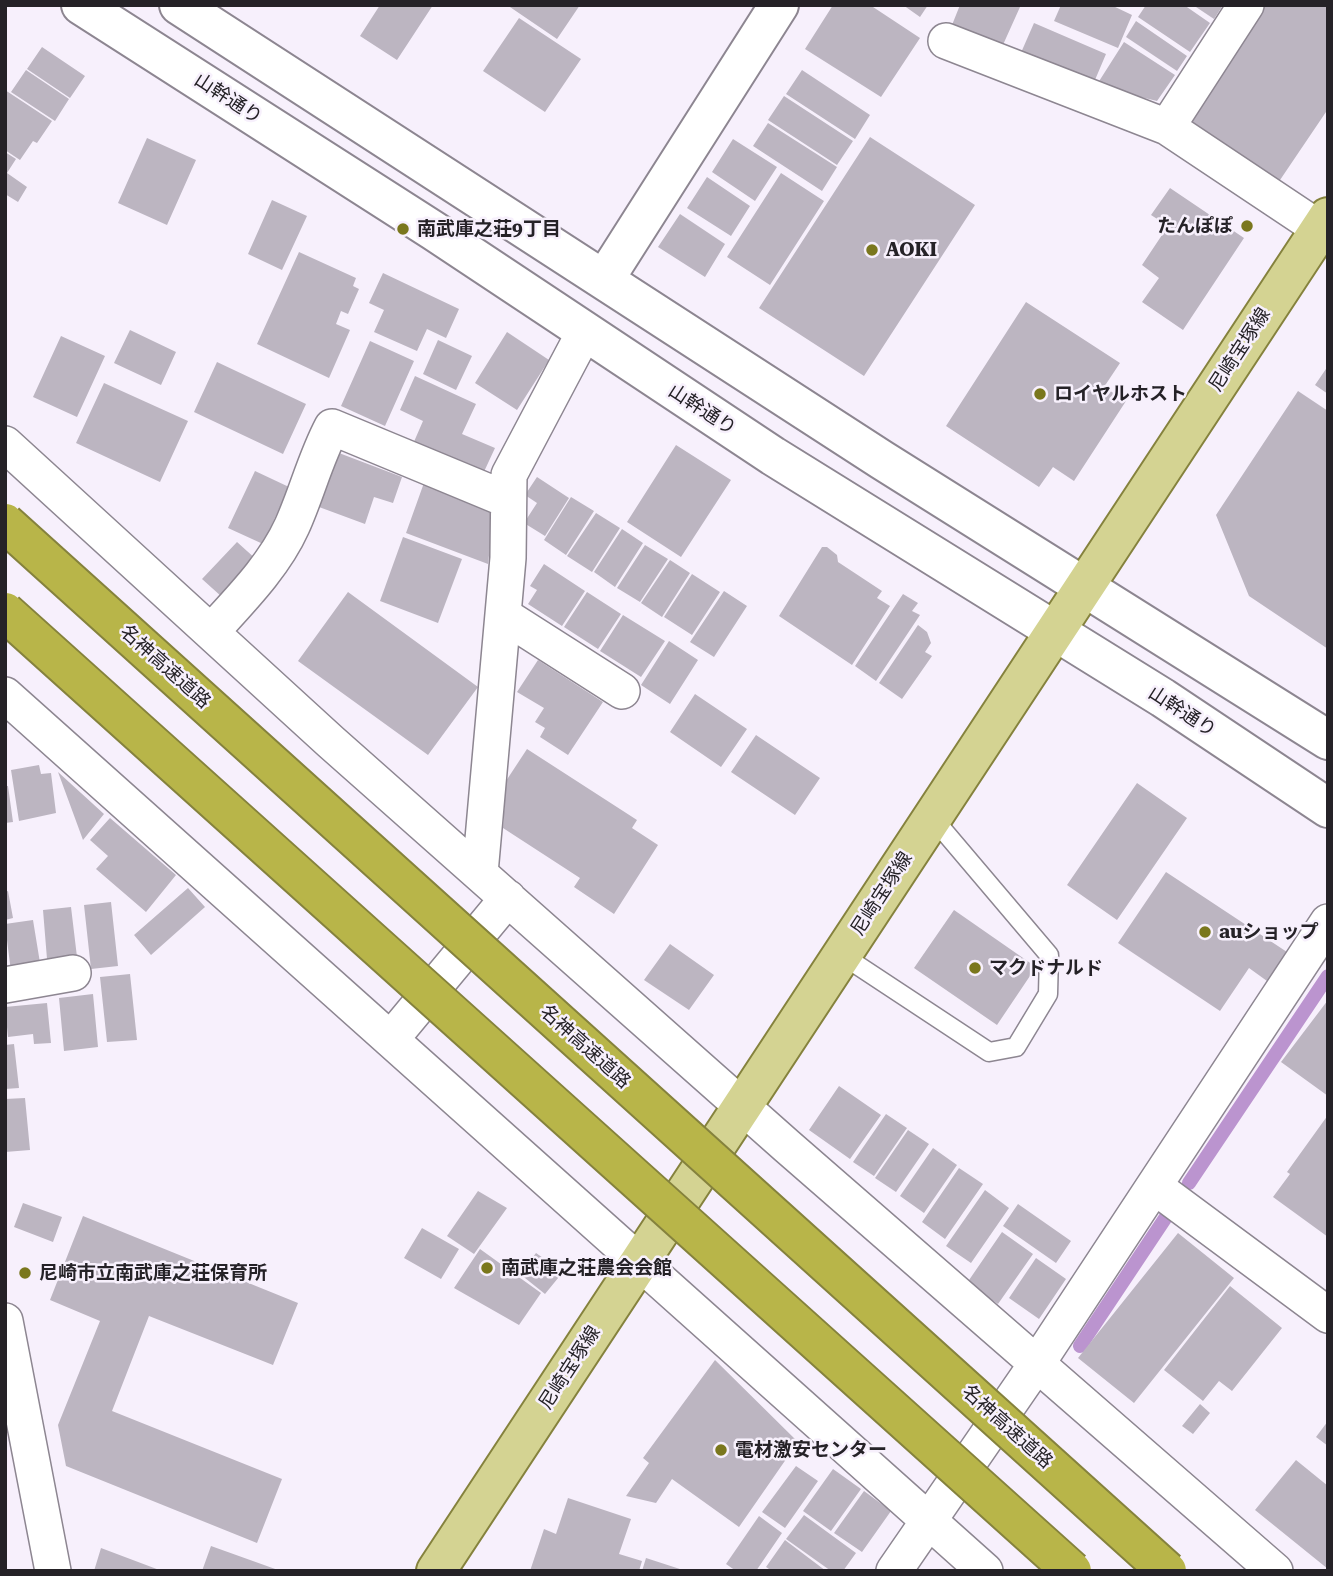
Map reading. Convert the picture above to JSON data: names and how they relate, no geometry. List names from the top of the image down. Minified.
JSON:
{"streets":{"highway":["名神高速道路"],"main road":["尼崎宝塚線"],"street":["山幹通り"]},"crossings":[["山幹通り","尼崎宝塚線"]],"places":["たんぽぽ","南武庫之荘9丁目","AOKI","ロイヤルホスト","auショップ","マクドナルド","南武庫之荘農会会館","尼崎市立南武庫之荘保育所","電材激安センター"]}
